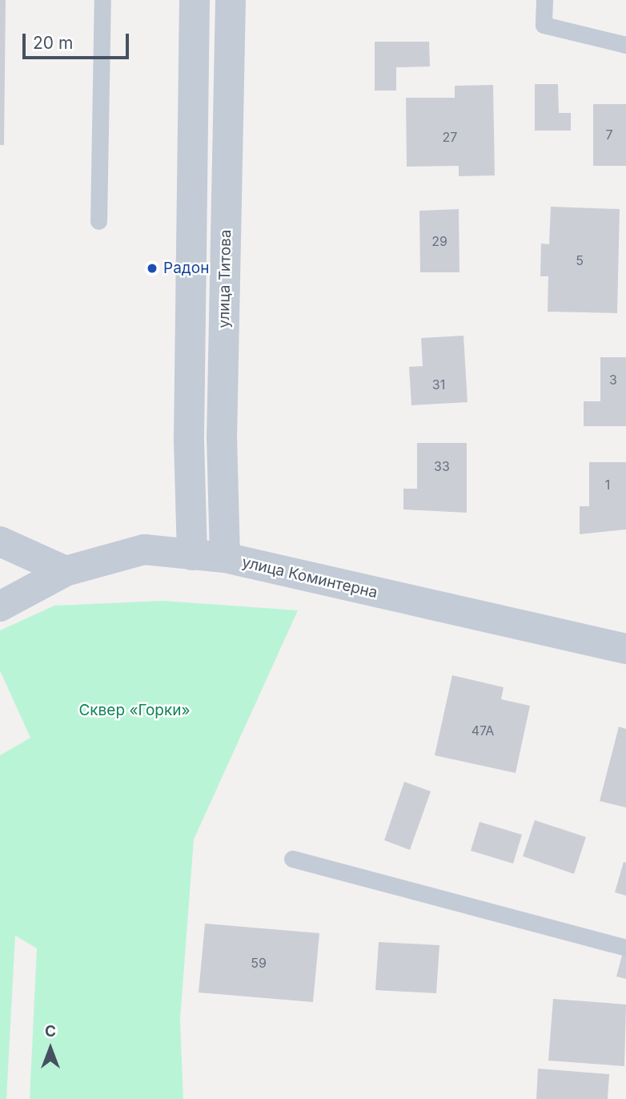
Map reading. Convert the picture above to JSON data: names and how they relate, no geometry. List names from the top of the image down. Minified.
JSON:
{"streets":{"street":["улица Титова","улица Коминтерна"]},"crossings":[["улица Титова","улица Коминтерна"]],"parks":["Сквер «Горки»"],"places":["Радон"],"house_numbers":["7","27","29","5","3","31","33","1","47А","59"],"scale_bar":"20 m","north":"top"}
